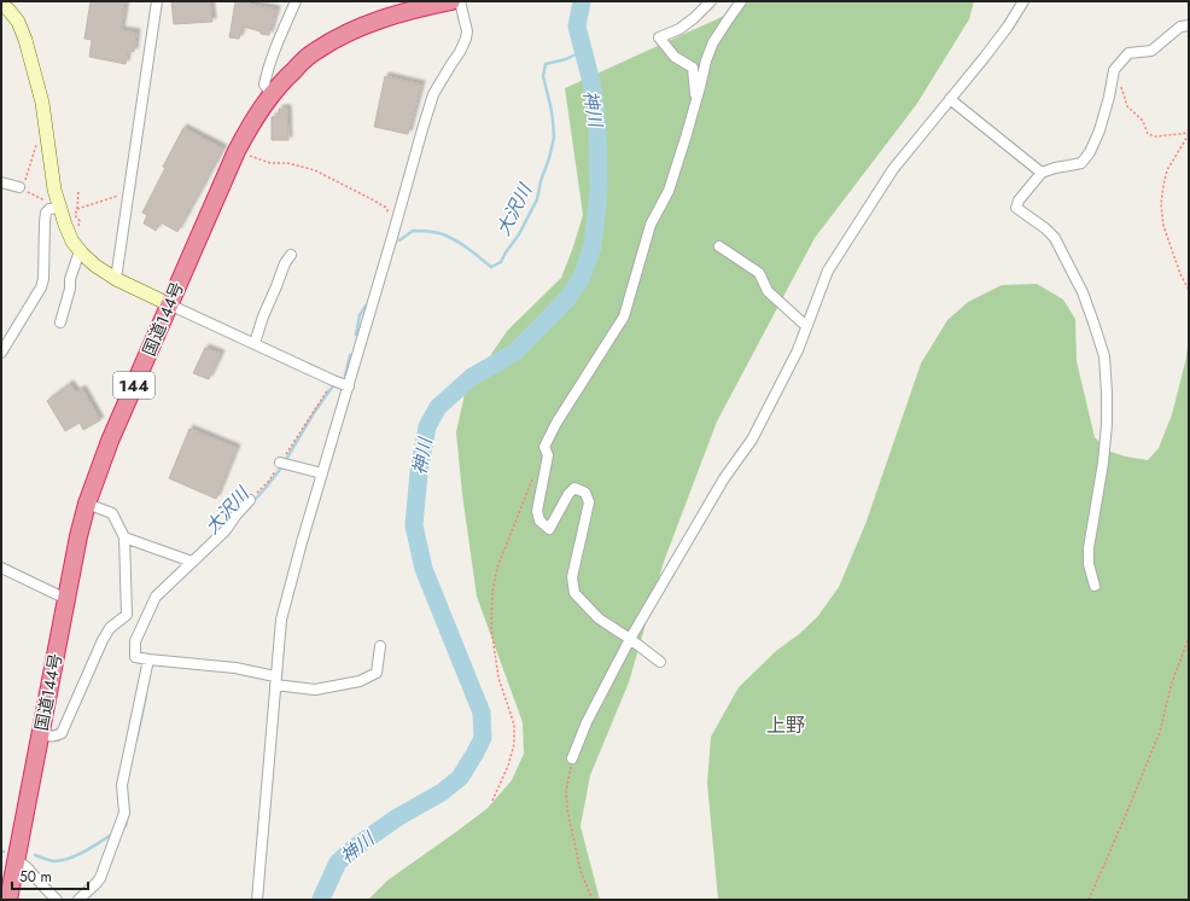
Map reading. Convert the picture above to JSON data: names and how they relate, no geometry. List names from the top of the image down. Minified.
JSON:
{"streets":{"highway":["国道144号","144"]},"districts":["上野"],"water":["神川","大沢川"],"scale_bar":"50 m"}
